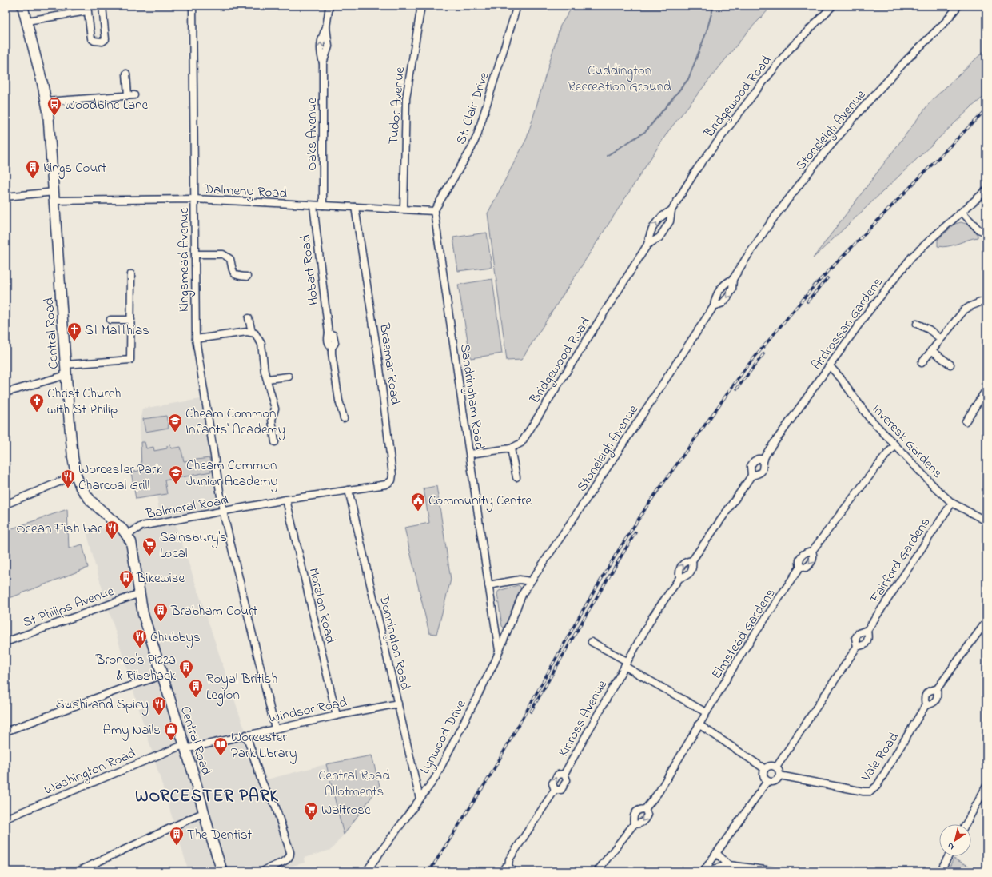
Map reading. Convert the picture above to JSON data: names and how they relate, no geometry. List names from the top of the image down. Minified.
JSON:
{"streets":{"main road":["Central Road"],"street":["Bridgewood Road","Tudor Avenue","St. Clair Drive","Stoneleigh Avenue","Oaks Avenue","Dalmeny Road","Kingsmead Avenue","Hobart Road","Ardrossan Gardens","Braemar Road","Sandringham Road","Inveresk Gardens","Balmoral Road","Fairford Gardens","Moreton Road","St Philips Avenue","Elmstead Gardens","Donnington Road","Windsor Road","Kinross Avenue","Lynwood Drive","Vale Road","Washington Road"]},"crossings":[["Bridgewood Road","Sandringham Road"],["Tudor Avenue","Dalmeny Road"],["St. Clair Drive","Dalmeny Road"],["St. Clair Drive","Sandringham Road"],["Stoneleigh Avenue","Lynwood Drive"],["Oaks Avenue","Dalmeny Road"],["Dalmeny Road","Kingsmead Avenue"],["Dalmeny Road","Hobart Road"],["Dalmeny Road","Central Road"],["Dalmeny Road","Braemar Road"],["Dalmeny Road","Sandringham Road"],["Kingsmead Avenue","Balmoral Road"],["Kingsmead Avenue","Windsor Road"],["Ardrossan Gardens","Inveresk Gardens"],["Ardrossan Gardens","Kinross Avenue"],["Central Road","Balmoral Road"],["Central Road","St Philips Avenue"],["Central Road","Windsor Road"],["Central Road","Washington Road"],["Braemar Road","Balmoral Road"],["Braemar Road","Donnington Road"],["Sandringham Road","Lynwood Drive"],["Inveresk Gardens","Fairford Gardens"],["Inveresk Gardens","Elmstead Gardens"],["Balmoral Road","Moreton Road"],["Balmoral Road","Donnington Road"],["Fairford Gardens","Vale Road"],["Moreton Road","Windsor Road"],["Donnington Road","Windsor Road"],["Donnington Road","Lynwood Drive"],["Windsor Road","Washington Road"]],"districts":["WORCESTER PARK"],"parks":["Cuddington Recreation Ground","Central Road Allotments"],"places":{"bus stop":["Woodbine Lane"],"building":["Kings Court","Bikewise","Brabham Court","Bronco's Pizza & Ribshack","Royal British Legion","The Dentist"],"church":["St Matthias","Christ Church with St Philip"],"school or university":["Cheam Common Infants' Academy","Cheam Common Junior Academy"],"restaurant":["Worcester Park Charcoal Grill","Ocean Fish bar","Chubbys","Sushi and Spicy"],"public building":["Community Centre"],"supermarket":["Sainsbury's Local","Waitrose"],"shop":["Amy Nails"],"library":["Worcester Park Library"]},"north":"bottom left"}
